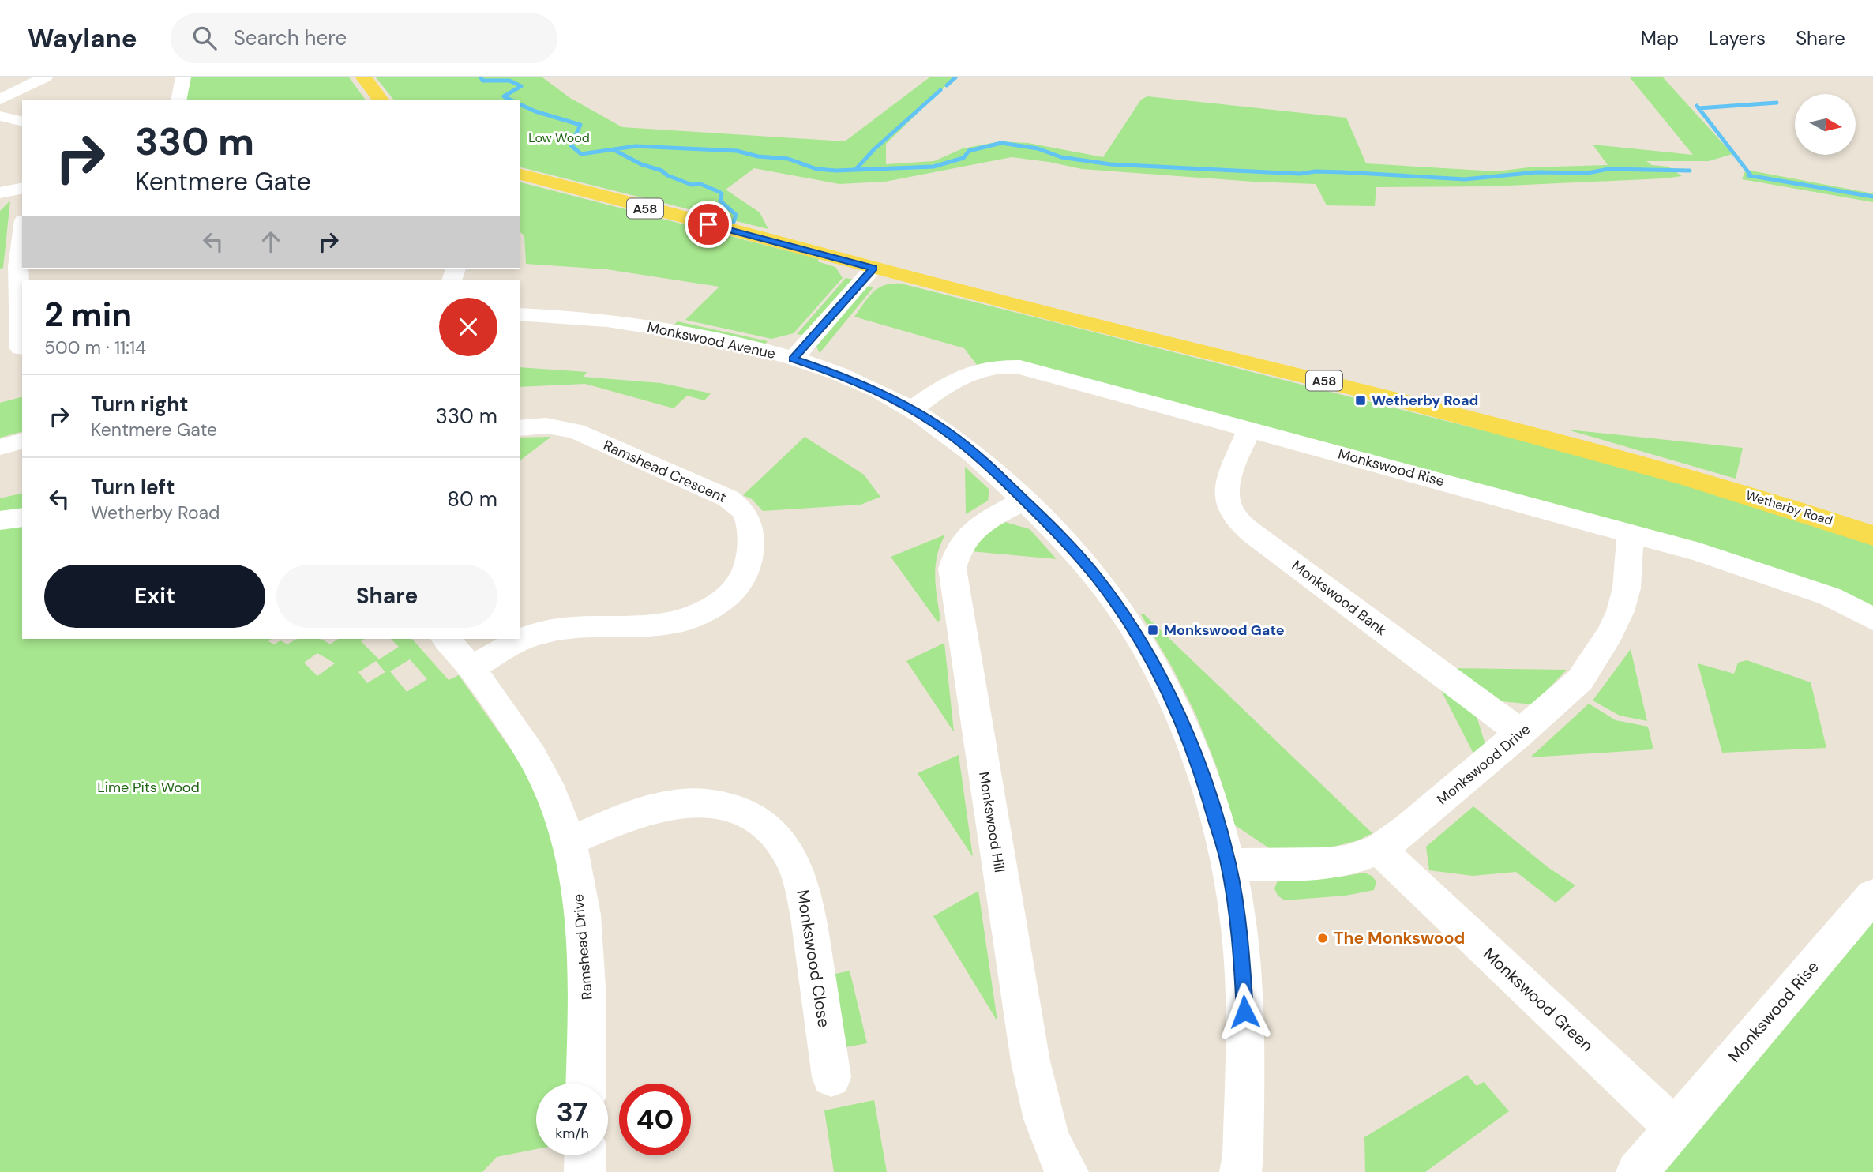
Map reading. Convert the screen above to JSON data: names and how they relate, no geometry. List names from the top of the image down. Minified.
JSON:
{"streets":{"main road":["A58","Wetherby Road"],"street":["Monkswood Avenue","Monkswood Rise","Ramshead Crescent","Monkswood Bank","Monkswood Drive","Monkswood Hill","Ramshead Drive","Monkswood Close","Monkswood Green"]},"crossings":[["Monkswood Avenue","Monkswood Rise"],["Monkswood Avenue","Monkswood Drive"],["Monkswood Avenue","Monkswood Hill"],["Monkswood Rise","Monkswood Bank"],["Monkswood Rise","Monkswood Drive"],["Monkswood Rise","Monkswood Green"],["Ramshead Crescent","Ramshead Drive"],["Monkswood Bank","Monkswood Drive"],["Monkswood Drive","Monkswood Green"],["Ramshead Drive","Monkswood Close"]],"parks":["Low Wood","Lime Pits Wood"],"places":{"transit":["Wetherby Road","Monkswood Gate"],"other":["The Monkswood"]},"north":"right","page":{"header":"Waylane","search":"Search here","nav":["Map","Layers","Share"],"turn":["330 m","Kentmere Gate"],"heading":["2 min","500 m · 11:14"],"list":[{"name":"Turn right","note":"Kentmere Gate","value":"330 m"},{"name":"Turn left","note":"Wetherby Road","value":"80 m"}],"buttons":["Exit","Share"],"speed":"37 km/h","limit":"40"}}
